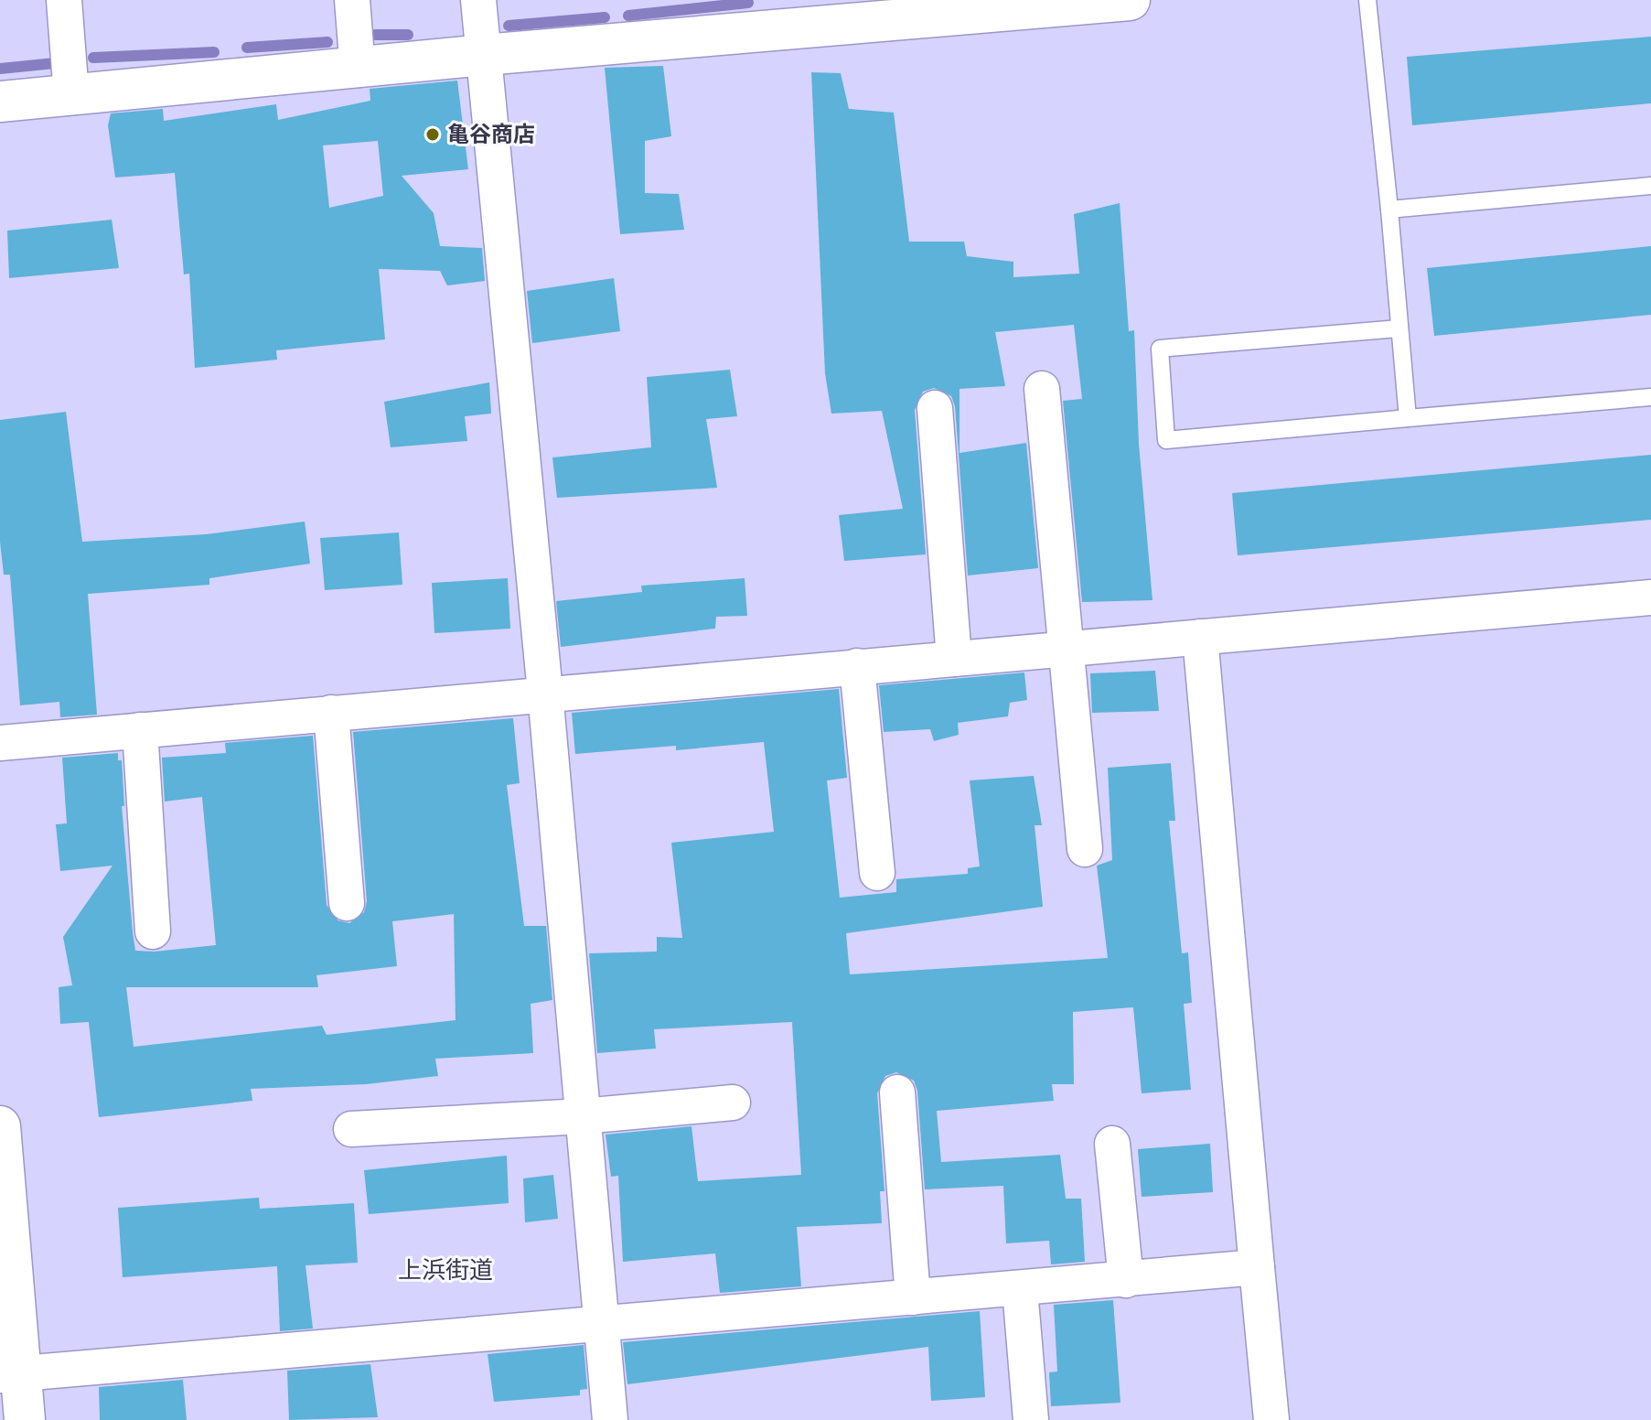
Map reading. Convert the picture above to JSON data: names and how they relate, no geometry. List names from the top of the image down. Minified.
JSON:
{"districts":["上浜街道"],"places":["亀谷商店"]}
